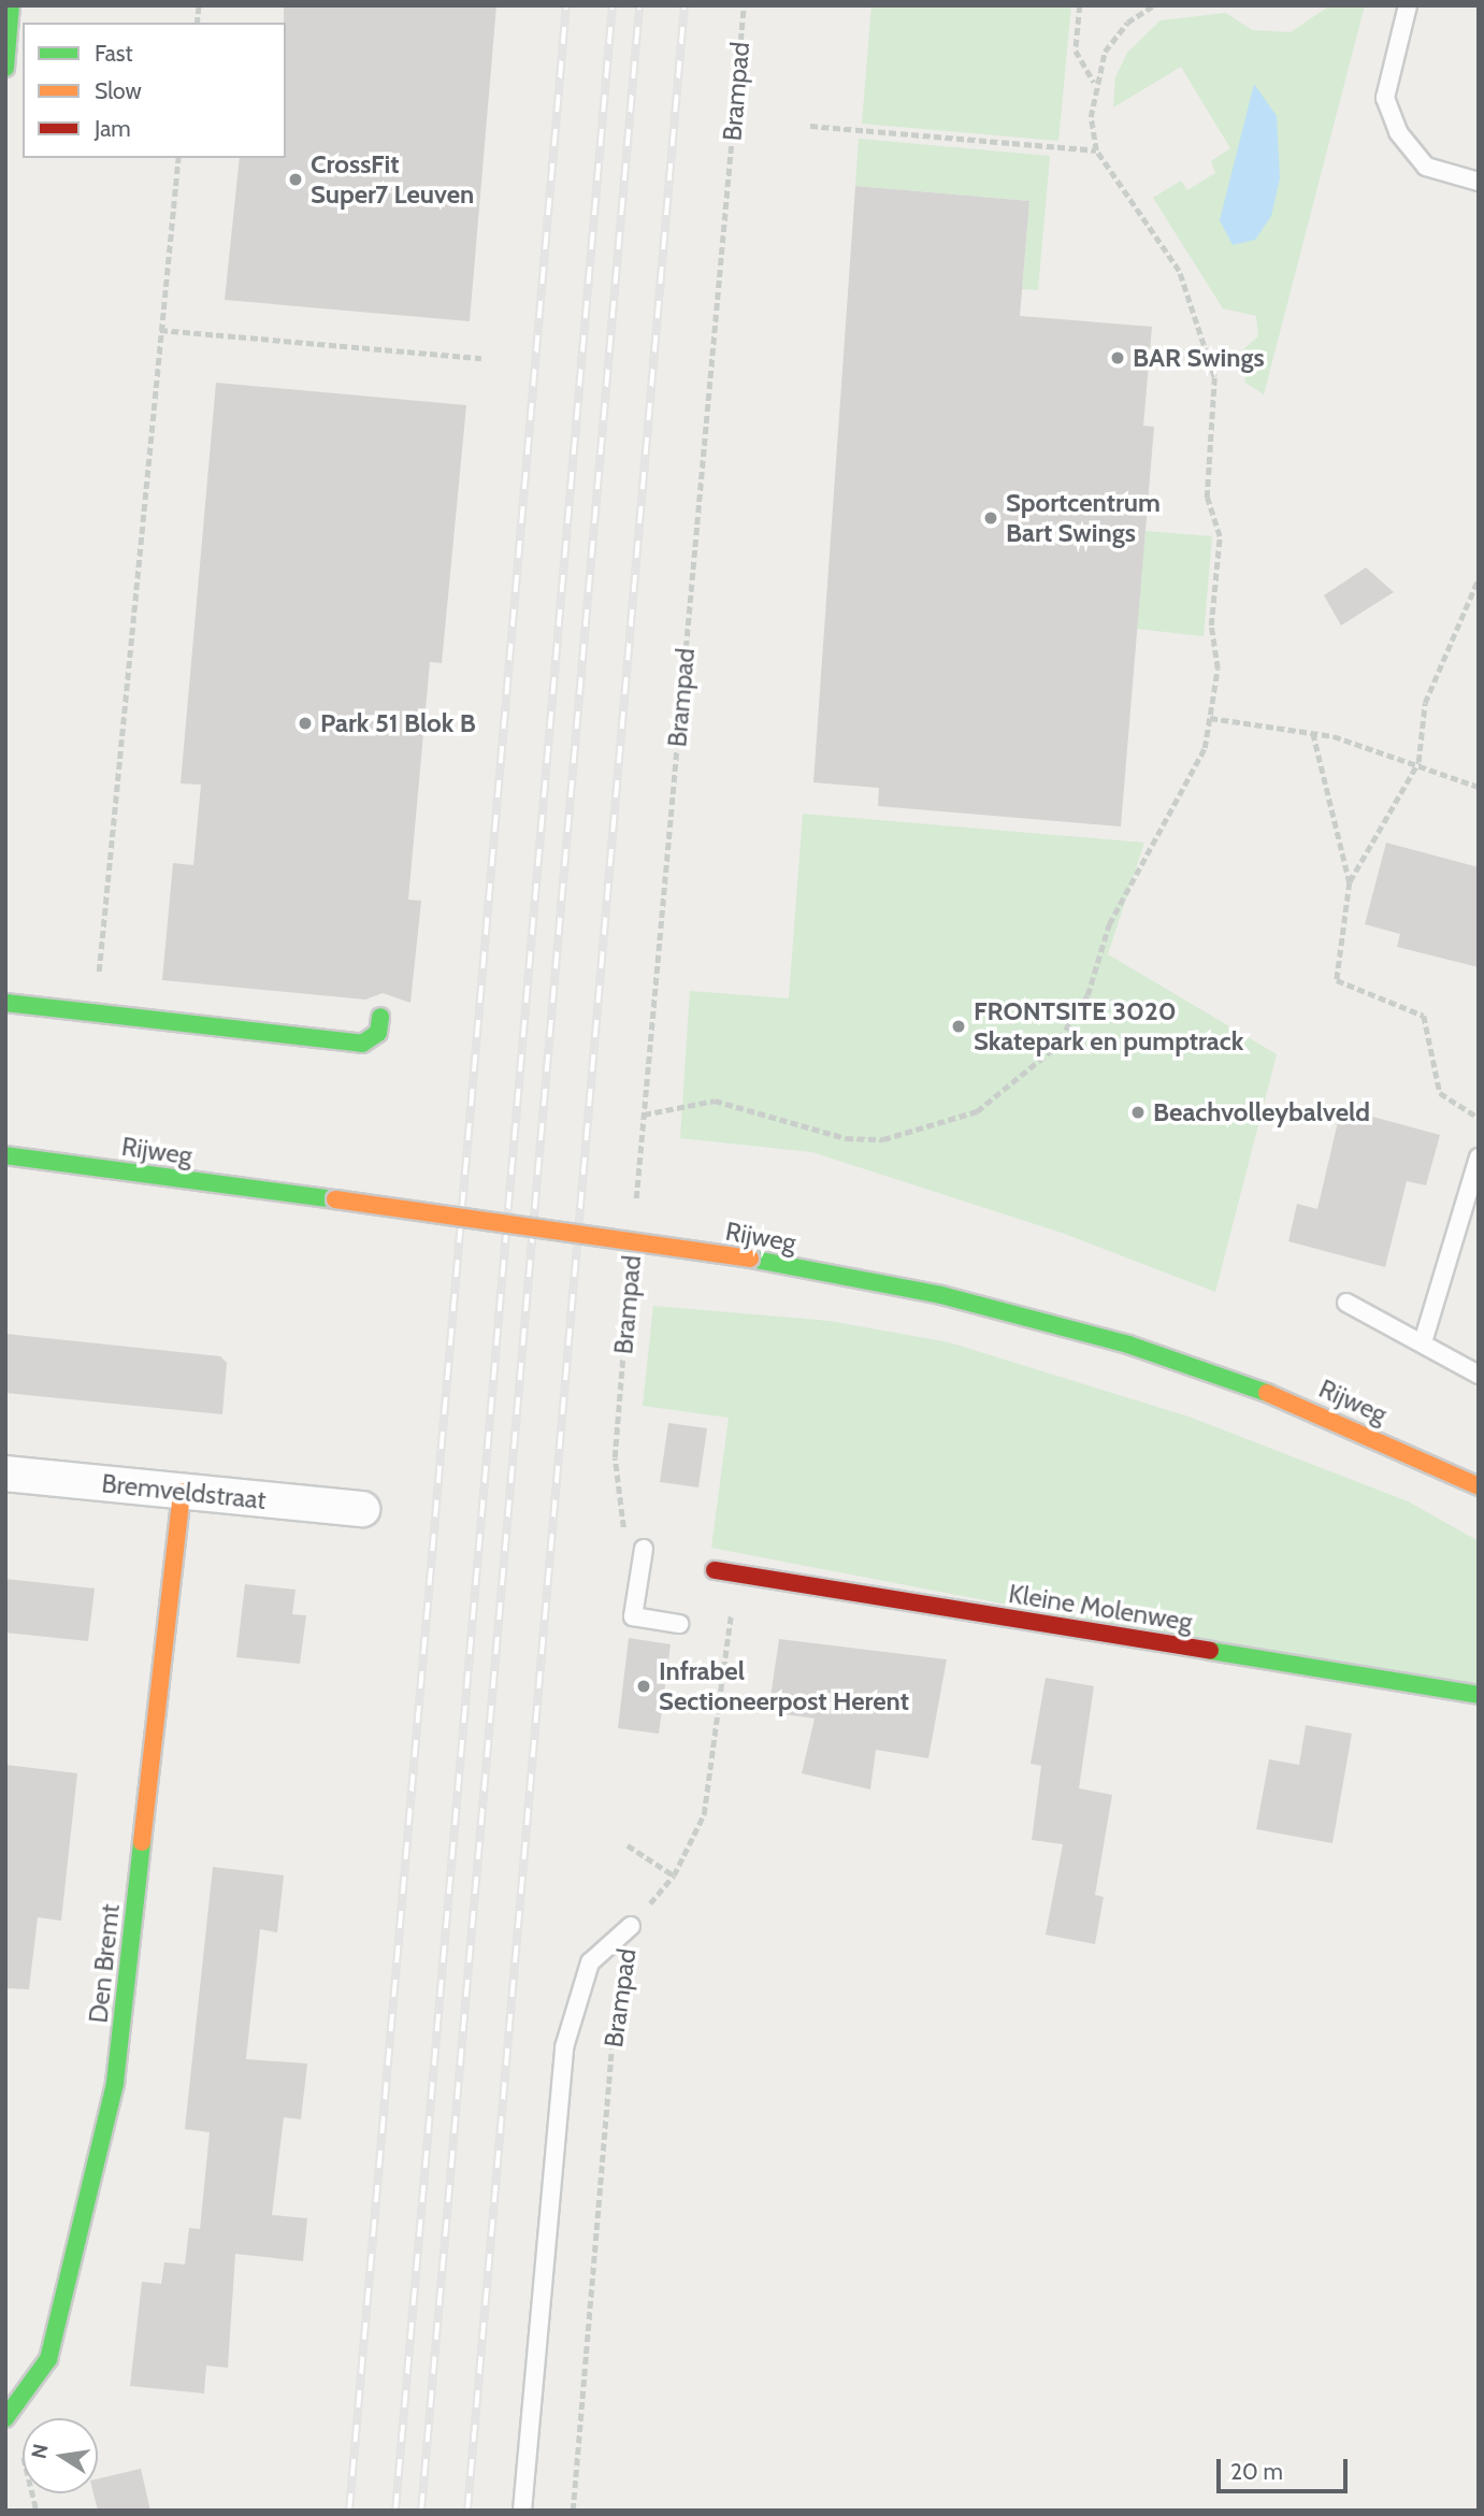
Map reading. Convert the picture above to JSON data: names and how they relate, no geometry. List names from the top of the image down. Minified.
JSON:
{"streets":{"street":["Rijweg","Bremveldstraat","Kleine Molenweg","Den Bremt"],"path":["Brampad"]},"crossings":[["Brampad","Kleine Molenweg"],["Bremveldstraat","Den Bremt"]],"places":["CrossFit Super7 Leuven","BAR Swings","Sportcentrum Bart Swings","Park 51 Blok B","FRONTSITE 3020 Skatepark en pumptrack","Beachvolleybalveld","Infrabel Sectioneerpost Herent"],"legend":["Fast","Slow","Jam"],"scale_bar":"20 m","north":"left"}
